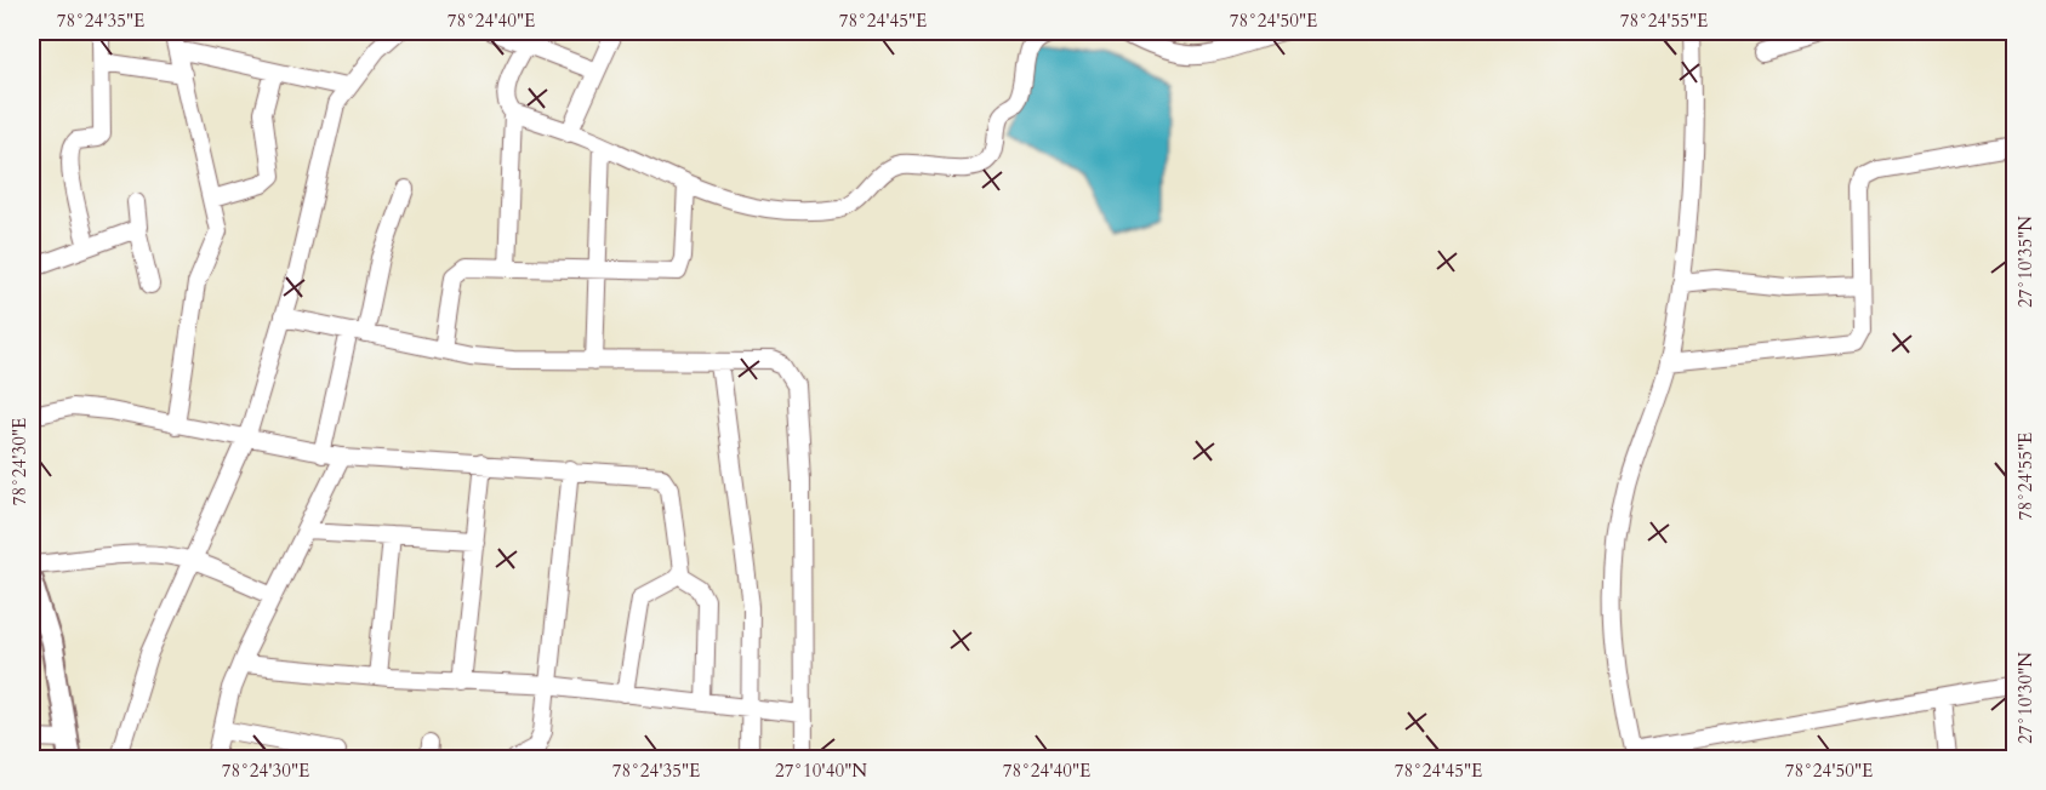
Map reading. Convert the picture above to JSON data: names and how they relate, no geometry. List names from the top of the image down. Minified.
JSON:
{"coordinates":["78°24'35\"E","78°24'40\"E","78°24'45\"E","78°24'50\"E","78°24'55\"E","27°10'35\"N","78°24'30\"E","27°10'30\"N","27°10'40\"N"]}
